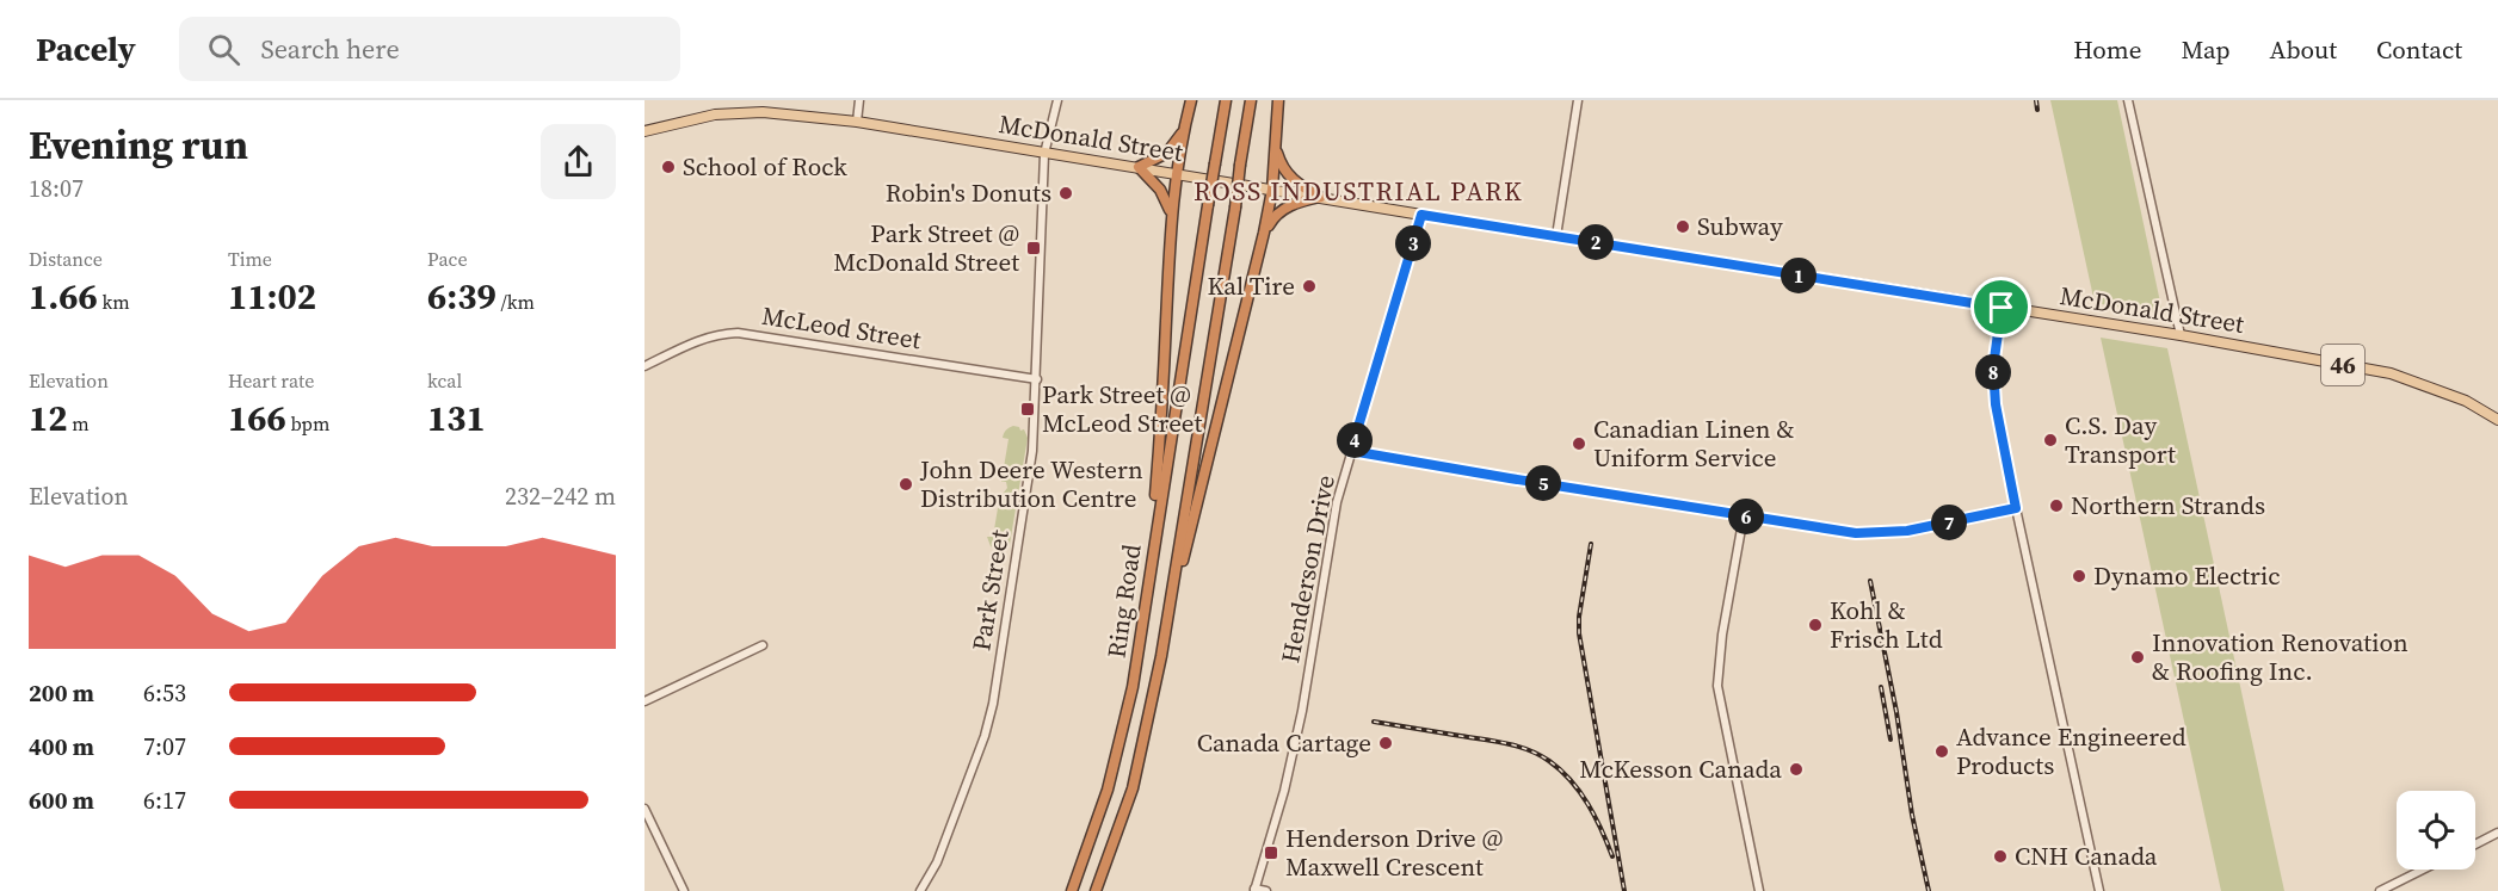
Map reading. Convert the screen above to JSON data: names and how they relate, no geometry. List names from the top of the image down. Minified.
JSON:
{"streets":{"highway":["Ring Road"],"main road":["McDonald Street","46"],"street":["McLeod Street","Henderson Drive","Park Street"]},"crossings":[["McDonald Street","Henderson Drive"],["McDonald Street","Park Street"],["McLeod Street","Park Street"]],"districts":["ROSS INDUSTRIAL PARK"],"places":{"other":["School of Rock","Robin's Donuts","Subway","Kal Tire","C.S. Day Transport","Canadian Linen & Uniform Service","John Deere Western Distribution Centre","Northern Strands","Dynamo Electric","Kohl & Frisch Ltd","Innovation Renovation & Roofing Inc.","Canada Cartage","Advance Engineered Products","McKesson Canada","CNH Canada"],"transit":["Park Street @ McDonald Street","Park Street @ McLeod Street","Henderson Drive @ Maxwell Crescent"]},"page":{"header":"Pacely","search":"Search here","nav":["Home","Map","About","Contact"],"heading":["Evening run","18:07"],"stats":[["Distance","1.66 km"],["Time","11:02"],["Pace","6:39 /km"],["Elevation","12 m"],["Heart rate","166 bpm"],["kcal","131"]],"pins":["2","3","1","8","4","5","6","7"],"chart":["Elevation","232–242 m"],"list":[{"name":"200 m","note":"6:53"},{"name":"400 m","note":"7:07"},{"name":"600 m","note":"6:17"}]}}
